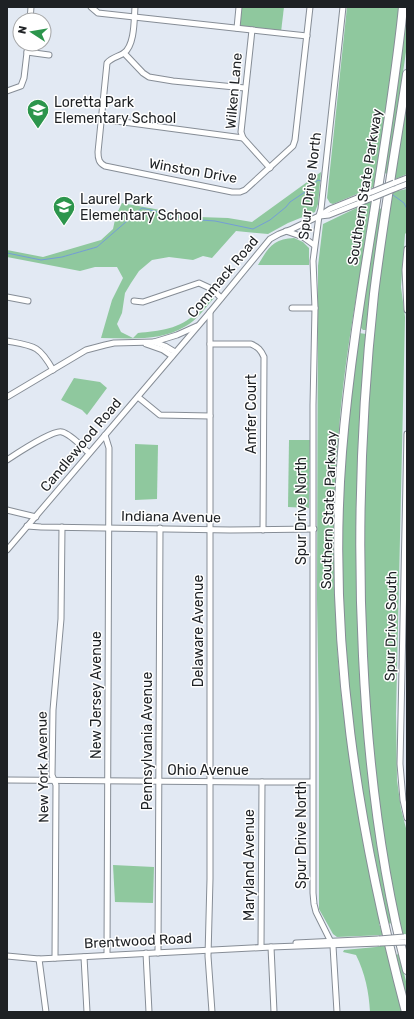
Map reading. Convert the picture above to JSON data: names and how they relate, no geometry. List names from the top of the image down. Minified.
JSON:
{"streets":{"highway":["Southern State Parkway"],"street":["Wilken Lane","Winston Drive","Spur Drive North","Commack Road","Amfer Court","Candlewood Road","Indiana Avenue","Spur Drive South","Delaware Avenue","New Jersey Avenue","Pennsylvania Avenue","New York Avenue","Ohio Avenue","Maryland Avenue","Brentwood Road"]},"crossings":[["Wilken Lane","Winston Drive"],["Spur Drive North","Commack Road"],["Spur Drive North","Indiana Avenue"],["Spur Drive North","Ohio Avenue"],["Spur Drive North","Brentwood Road"],["Commack Road","Candlewood Road"],["Commack Road","Delaware Avenue"],["Amfer Court","Indiana Avenue"],["Amfer Court","Delaware Avenue"],["Candlewood Road","Indiana Avenue"],["Candlewood Road","New Jersey Avenue"],["Indiana Avenue","Delaware Avenue"],["Indiana Avenue","New Jersey Avenue"],["Indiana Avenue","Pennsylvania Avenue"],["Indiana Avenue","New York Avenue"],["Delaware Avenue","Ohio Avenue"],["Delaware Avenue","Brentwood Road"],["New Jersey Avenue","Ohio Avenue"],["New Jersey Avenue","Brentwood Road"],["Pennsylvania Avenue","Ohio Avenue"],["Pennsylvania Avenue","Brentwood Road"],["New York Avenue","Ohio Avenue"],["New York Avenue","Brentwood Road"],["Ohio Avenue","Maryland Avenue"],["Maryland Avenue","Brentwood Road"]],"places":{"school or university":["Loretta Park Elementary School","Laurel Park Elementary School"]},"north":"left"}
